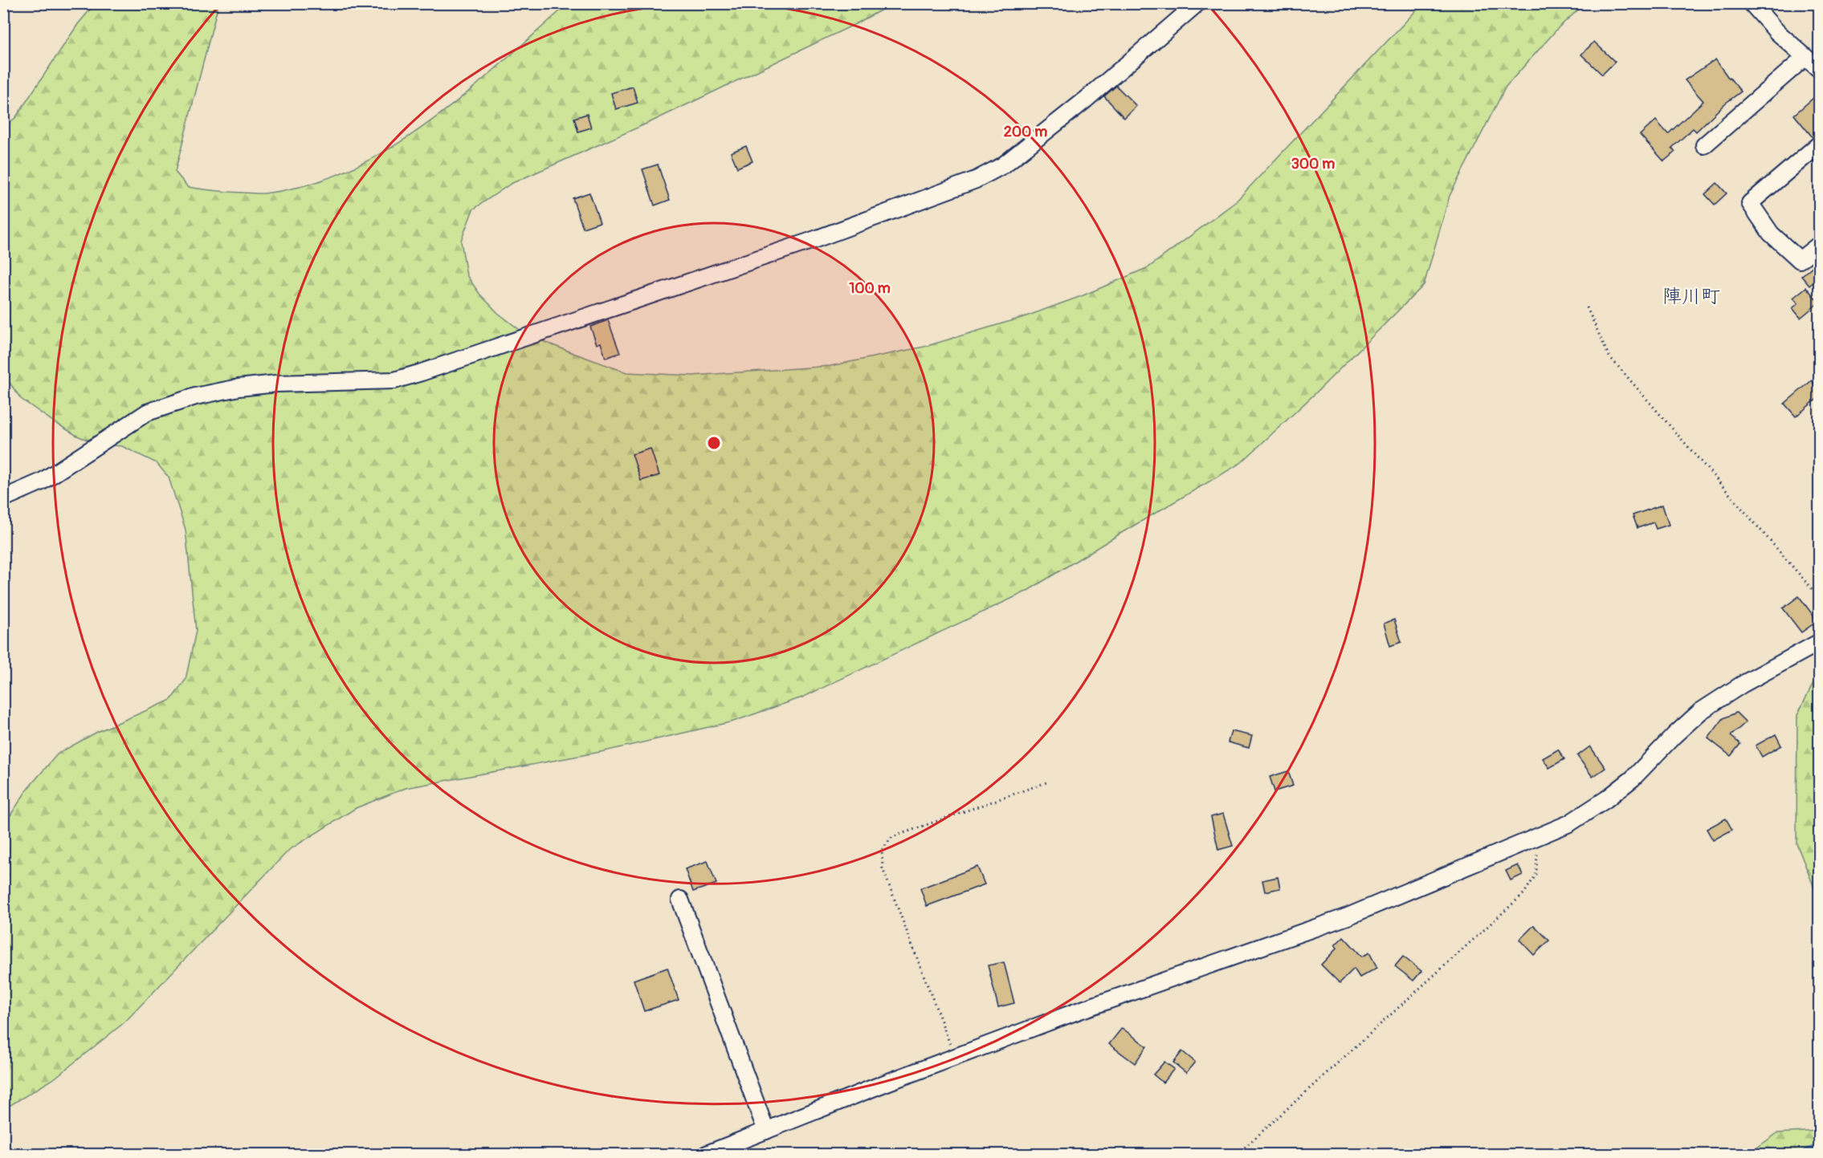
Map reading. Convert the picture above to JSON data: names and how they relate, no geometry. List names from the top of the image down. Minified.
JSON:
{"districts":["陣川町"],"rings":["200 m","300 m","100 m"]}
